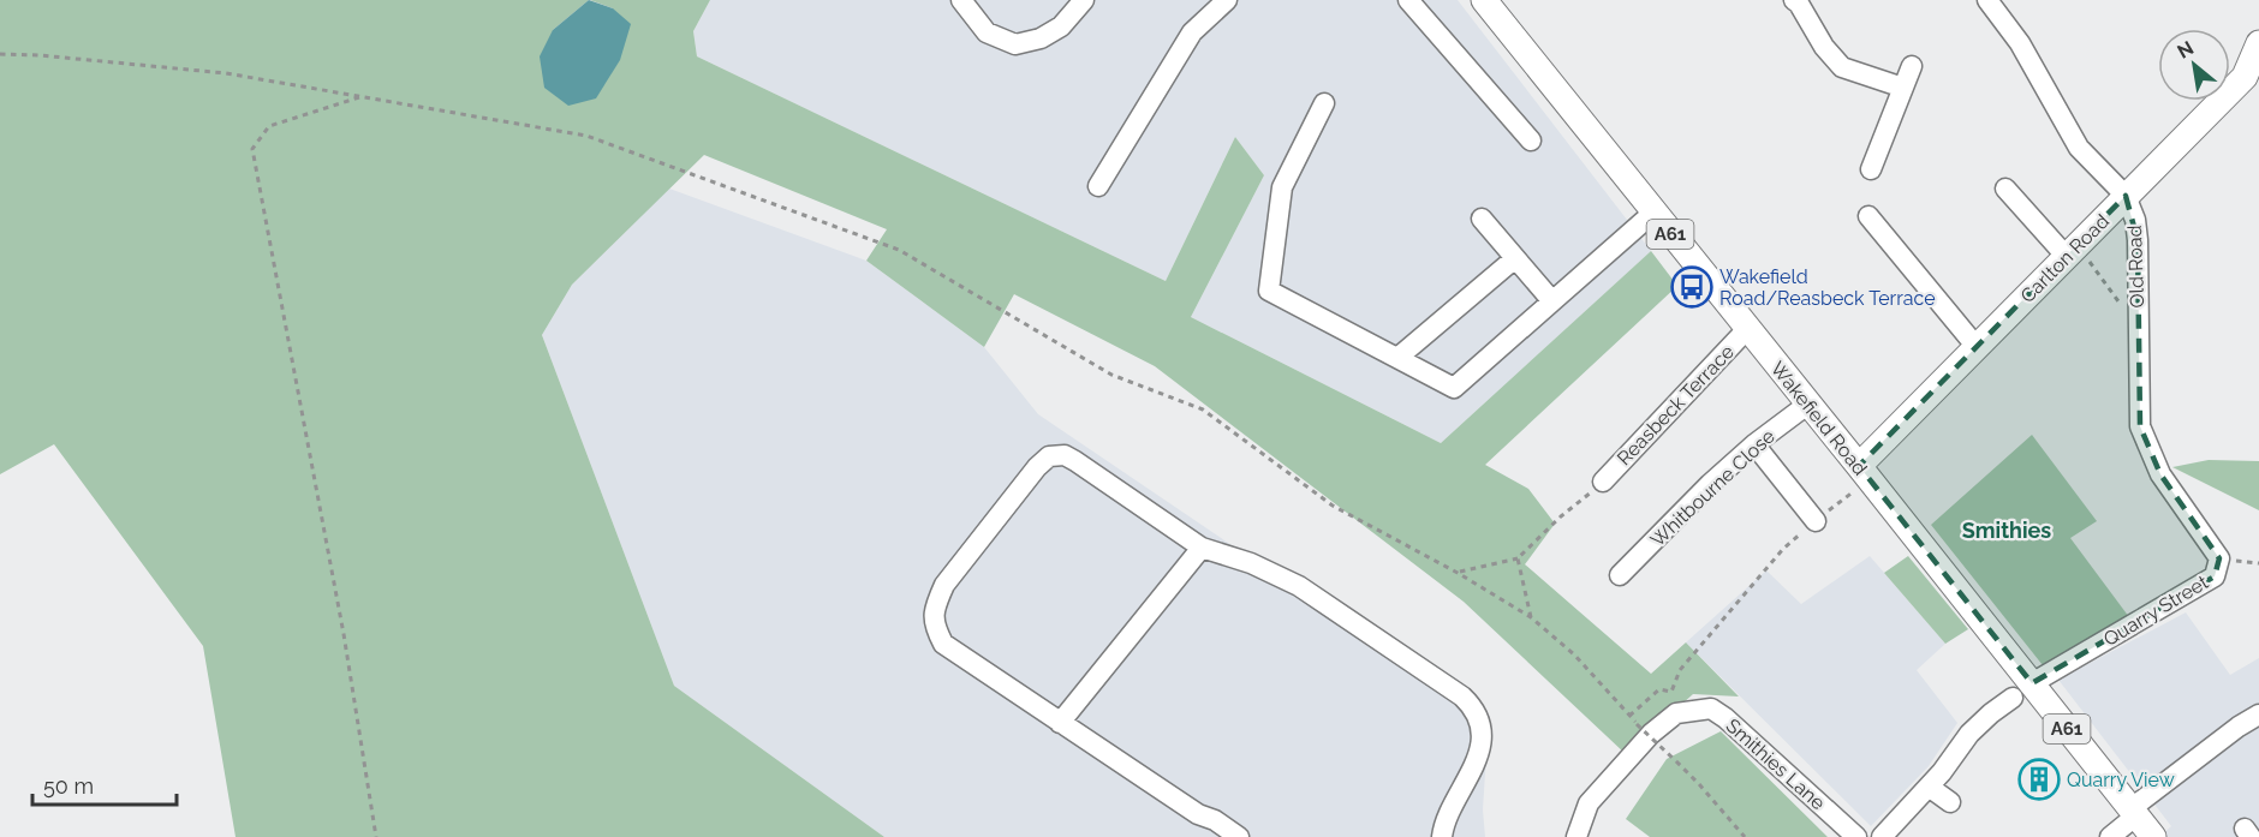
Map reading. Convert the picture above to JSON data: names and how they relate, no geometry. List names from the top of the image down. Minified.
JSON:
{"streets":{"main road":["A61","Carlton Road","Wakefield Road"],"street":["Old Road","Reasbeck Terrace","Whitbourne Close","Quarry Street","Smithies Lane"]},"crossings":[["Carlton Road","Old Road"],["Carlton Road","Wakefield Road"],["Old Road","Quarry Street"],["Reasbeck Terrace","Wakefield Road"],["Wakefield Road","Whitbourne Close"],["Wakefield Road","Quarry Street"]],"districts":["Smithies"],"places":{"bus stop":["Wakefield Road/Reasbeck Terrace"],"building":["Quarry View"]},"scale_bar":"50 m","north":"top left"}
